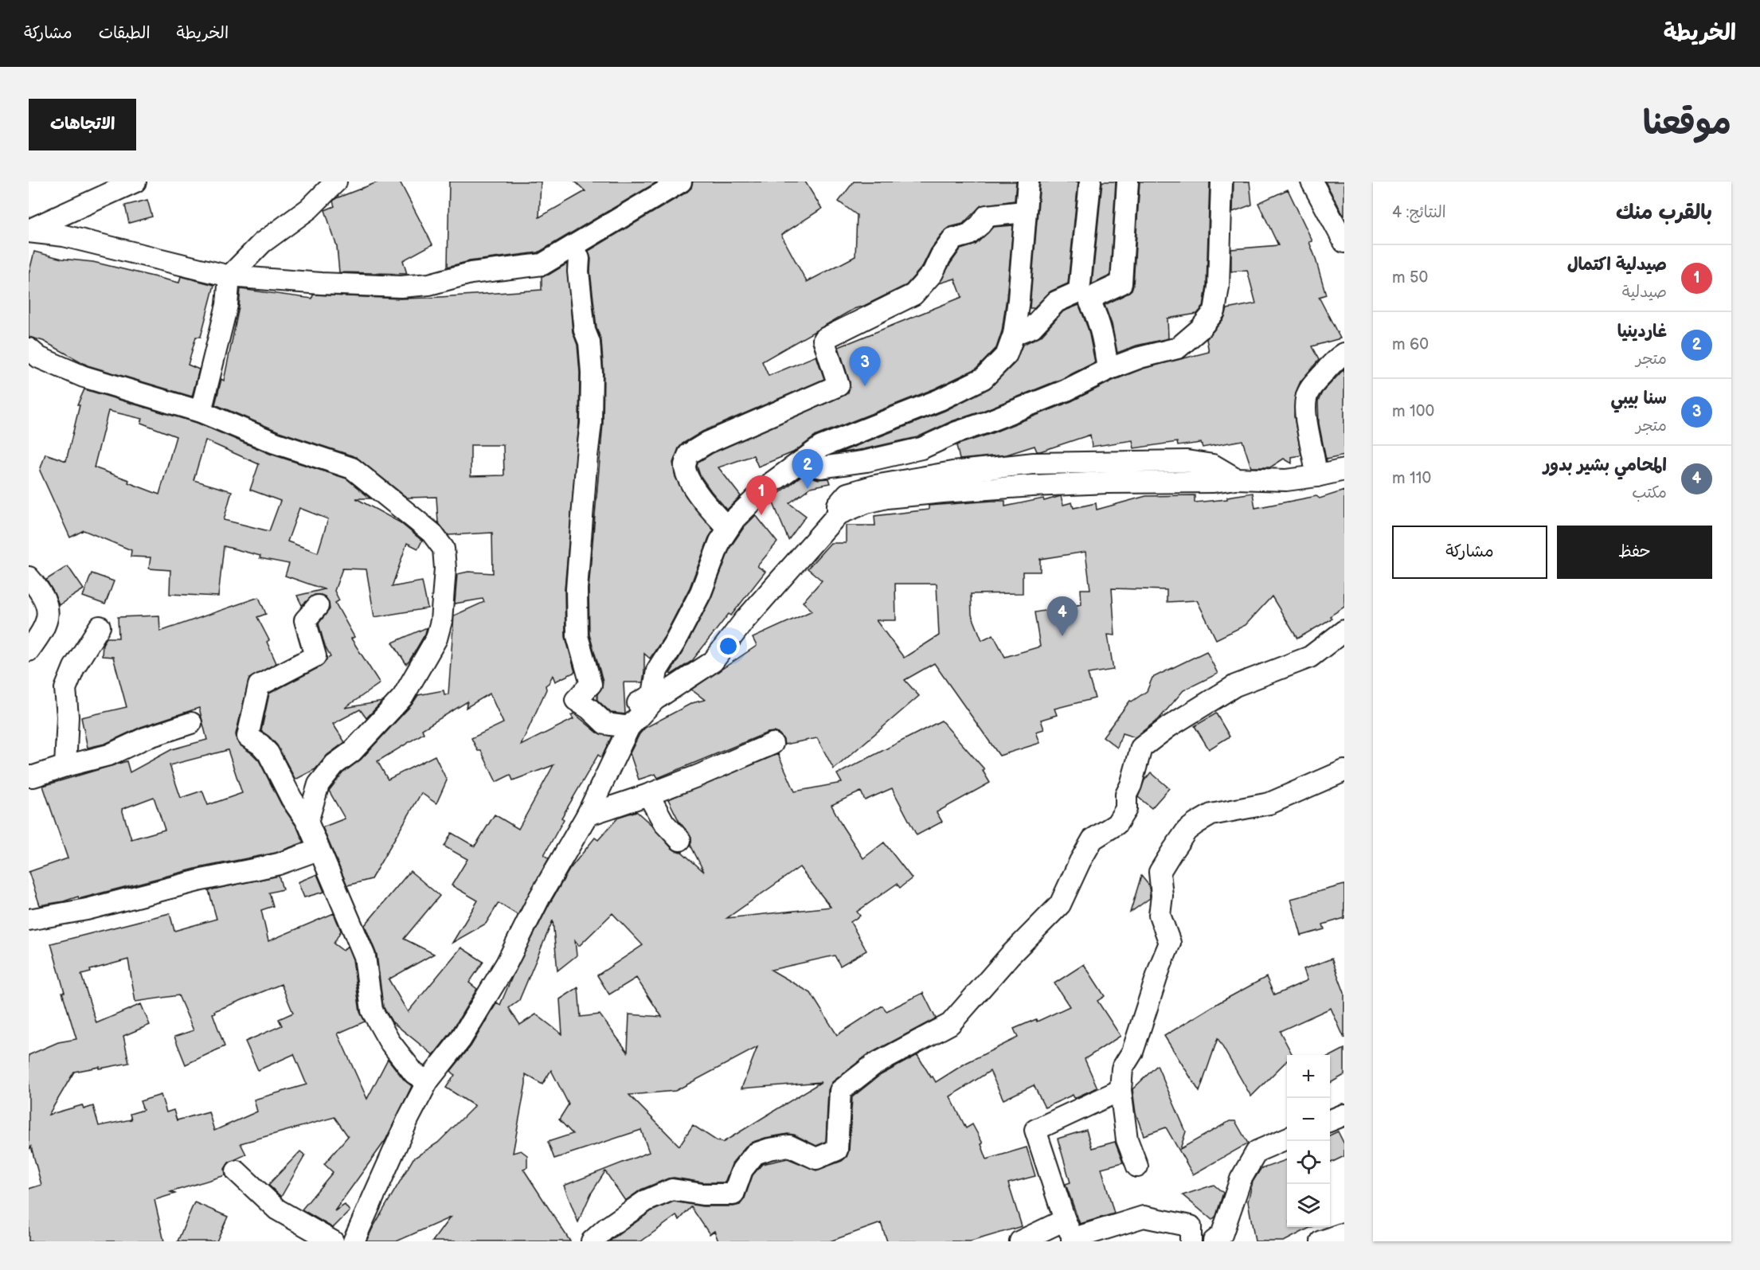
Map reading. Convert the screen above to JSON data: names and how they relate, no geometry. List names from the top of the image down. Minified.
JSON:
{"page":{"header":"الخريطة","nav":["الخريطة","الطبقات","مشاركة"],"title":"موقعنا","buttons":["الاتجاهات",["حفظ","مشاركة"]],"heading":["بالقرب منك","النتائج: 4"],"list":[{"mark":"1","name":"صيدلية اكتمال","note":"صيدلية","value":"50 m"},{"mark":"2","name":"غاردينيا","note":"متجر","value":"60 m"},{"mark":"3","name":"سنا بيبي","note":"متجر","value":"100 m"},{"mark":"4","name":"المحامي بشير بدور","note":"مكتب","value":"110 m"}],"pins":["3","2","1","4"],"map_buttons":["+","−"]}}
